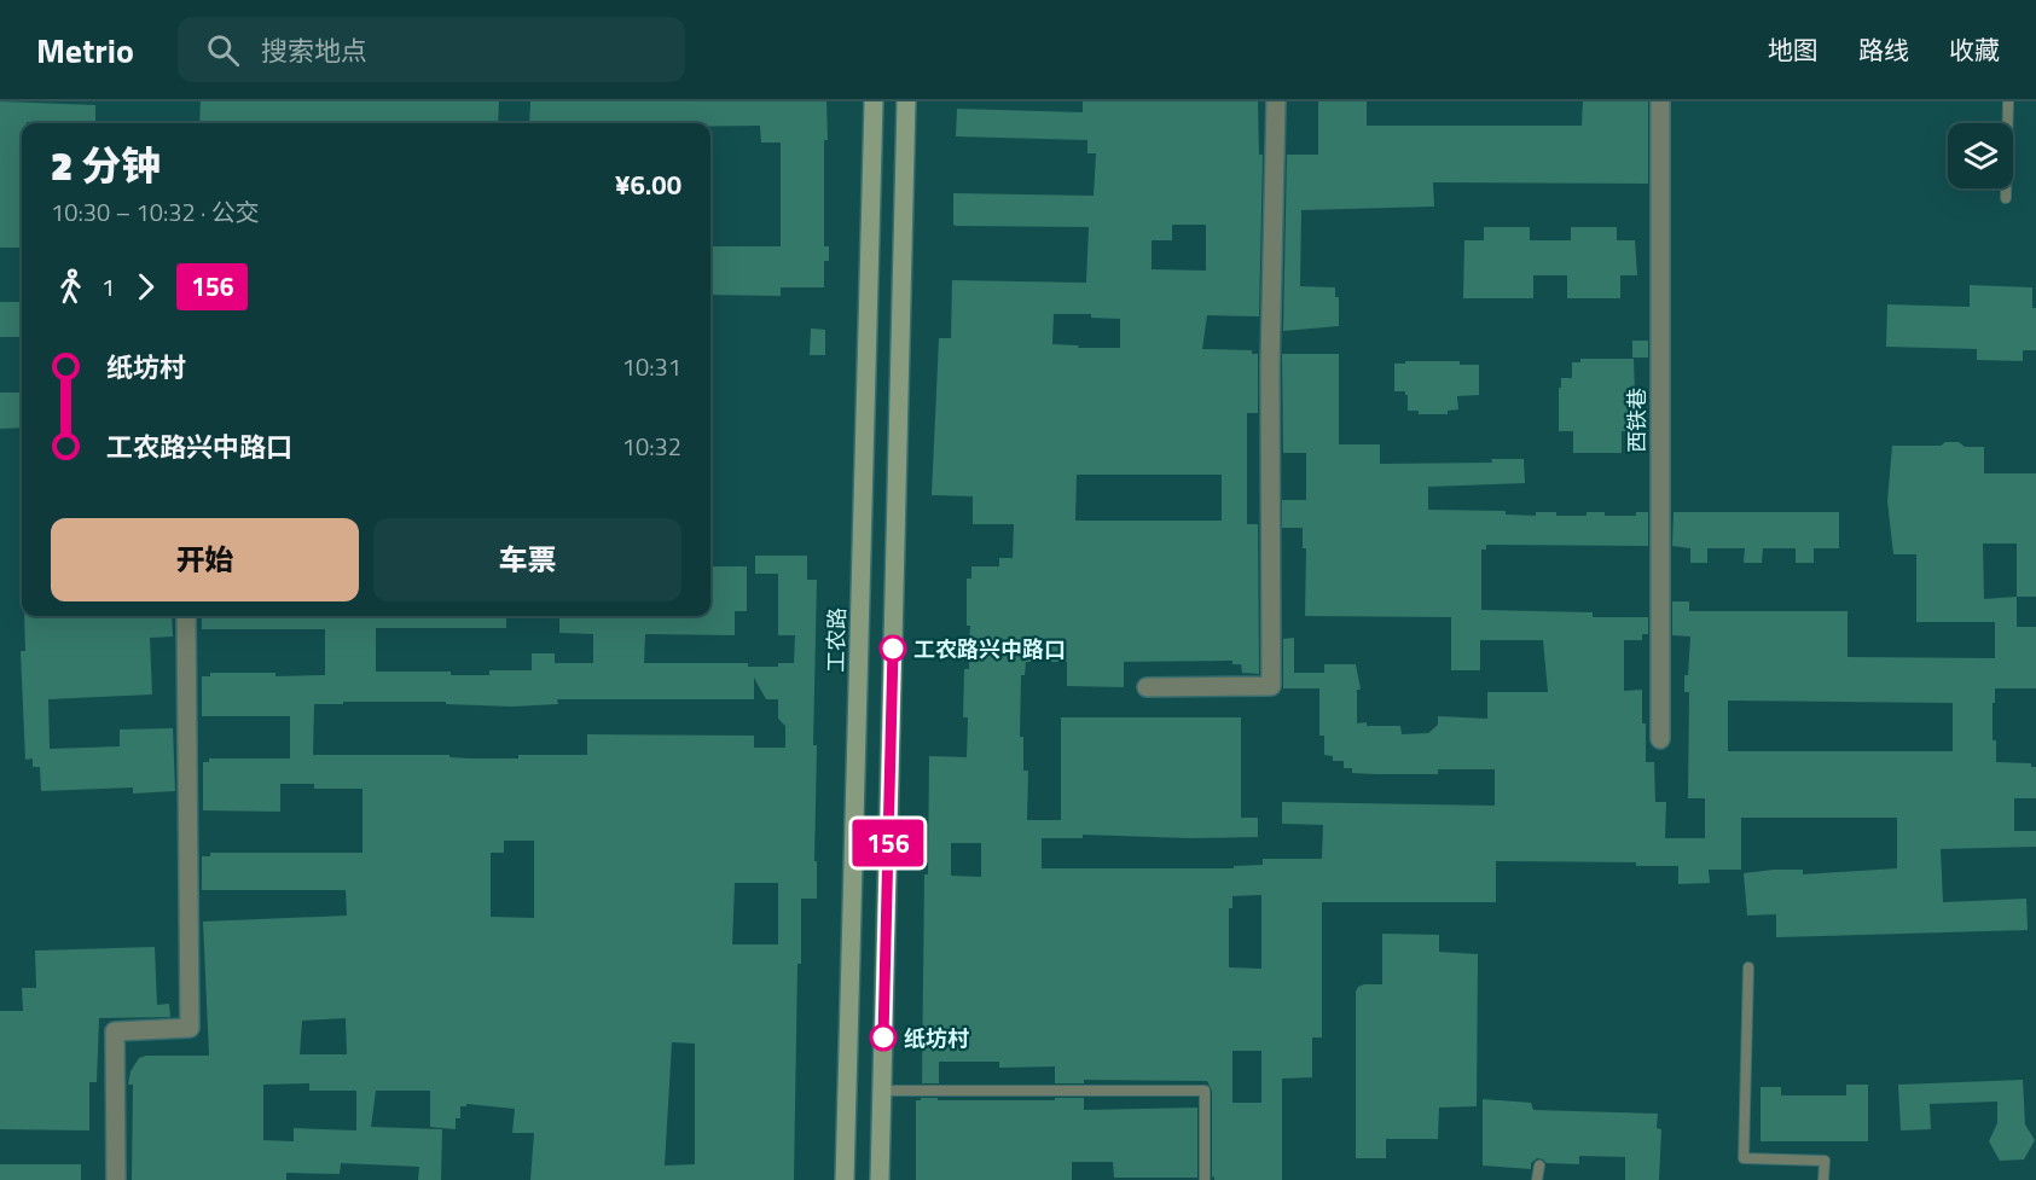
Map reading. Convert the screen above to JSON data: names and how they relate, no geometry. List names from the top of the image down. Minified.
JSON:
{"streets":{"main road":["工农路"],"street":["西铁巷"]},"places":["工农路兴中路口","纸坊村"],"lines":["bus line 156"],"page":{"header":"Metrio","search":"搜索地点","nav":["地图","路线","收藏"],"on_map":"156","heading":["2 分钟","10:30 – 10:32 · 公交","¥6.00"],"legs":["1","156"],"list":[{"name":"纸坊村","value":"10:31"},{"name":"工农路兴中路口","value":"10:32"}],"buttons":["开始","车票"]}}
